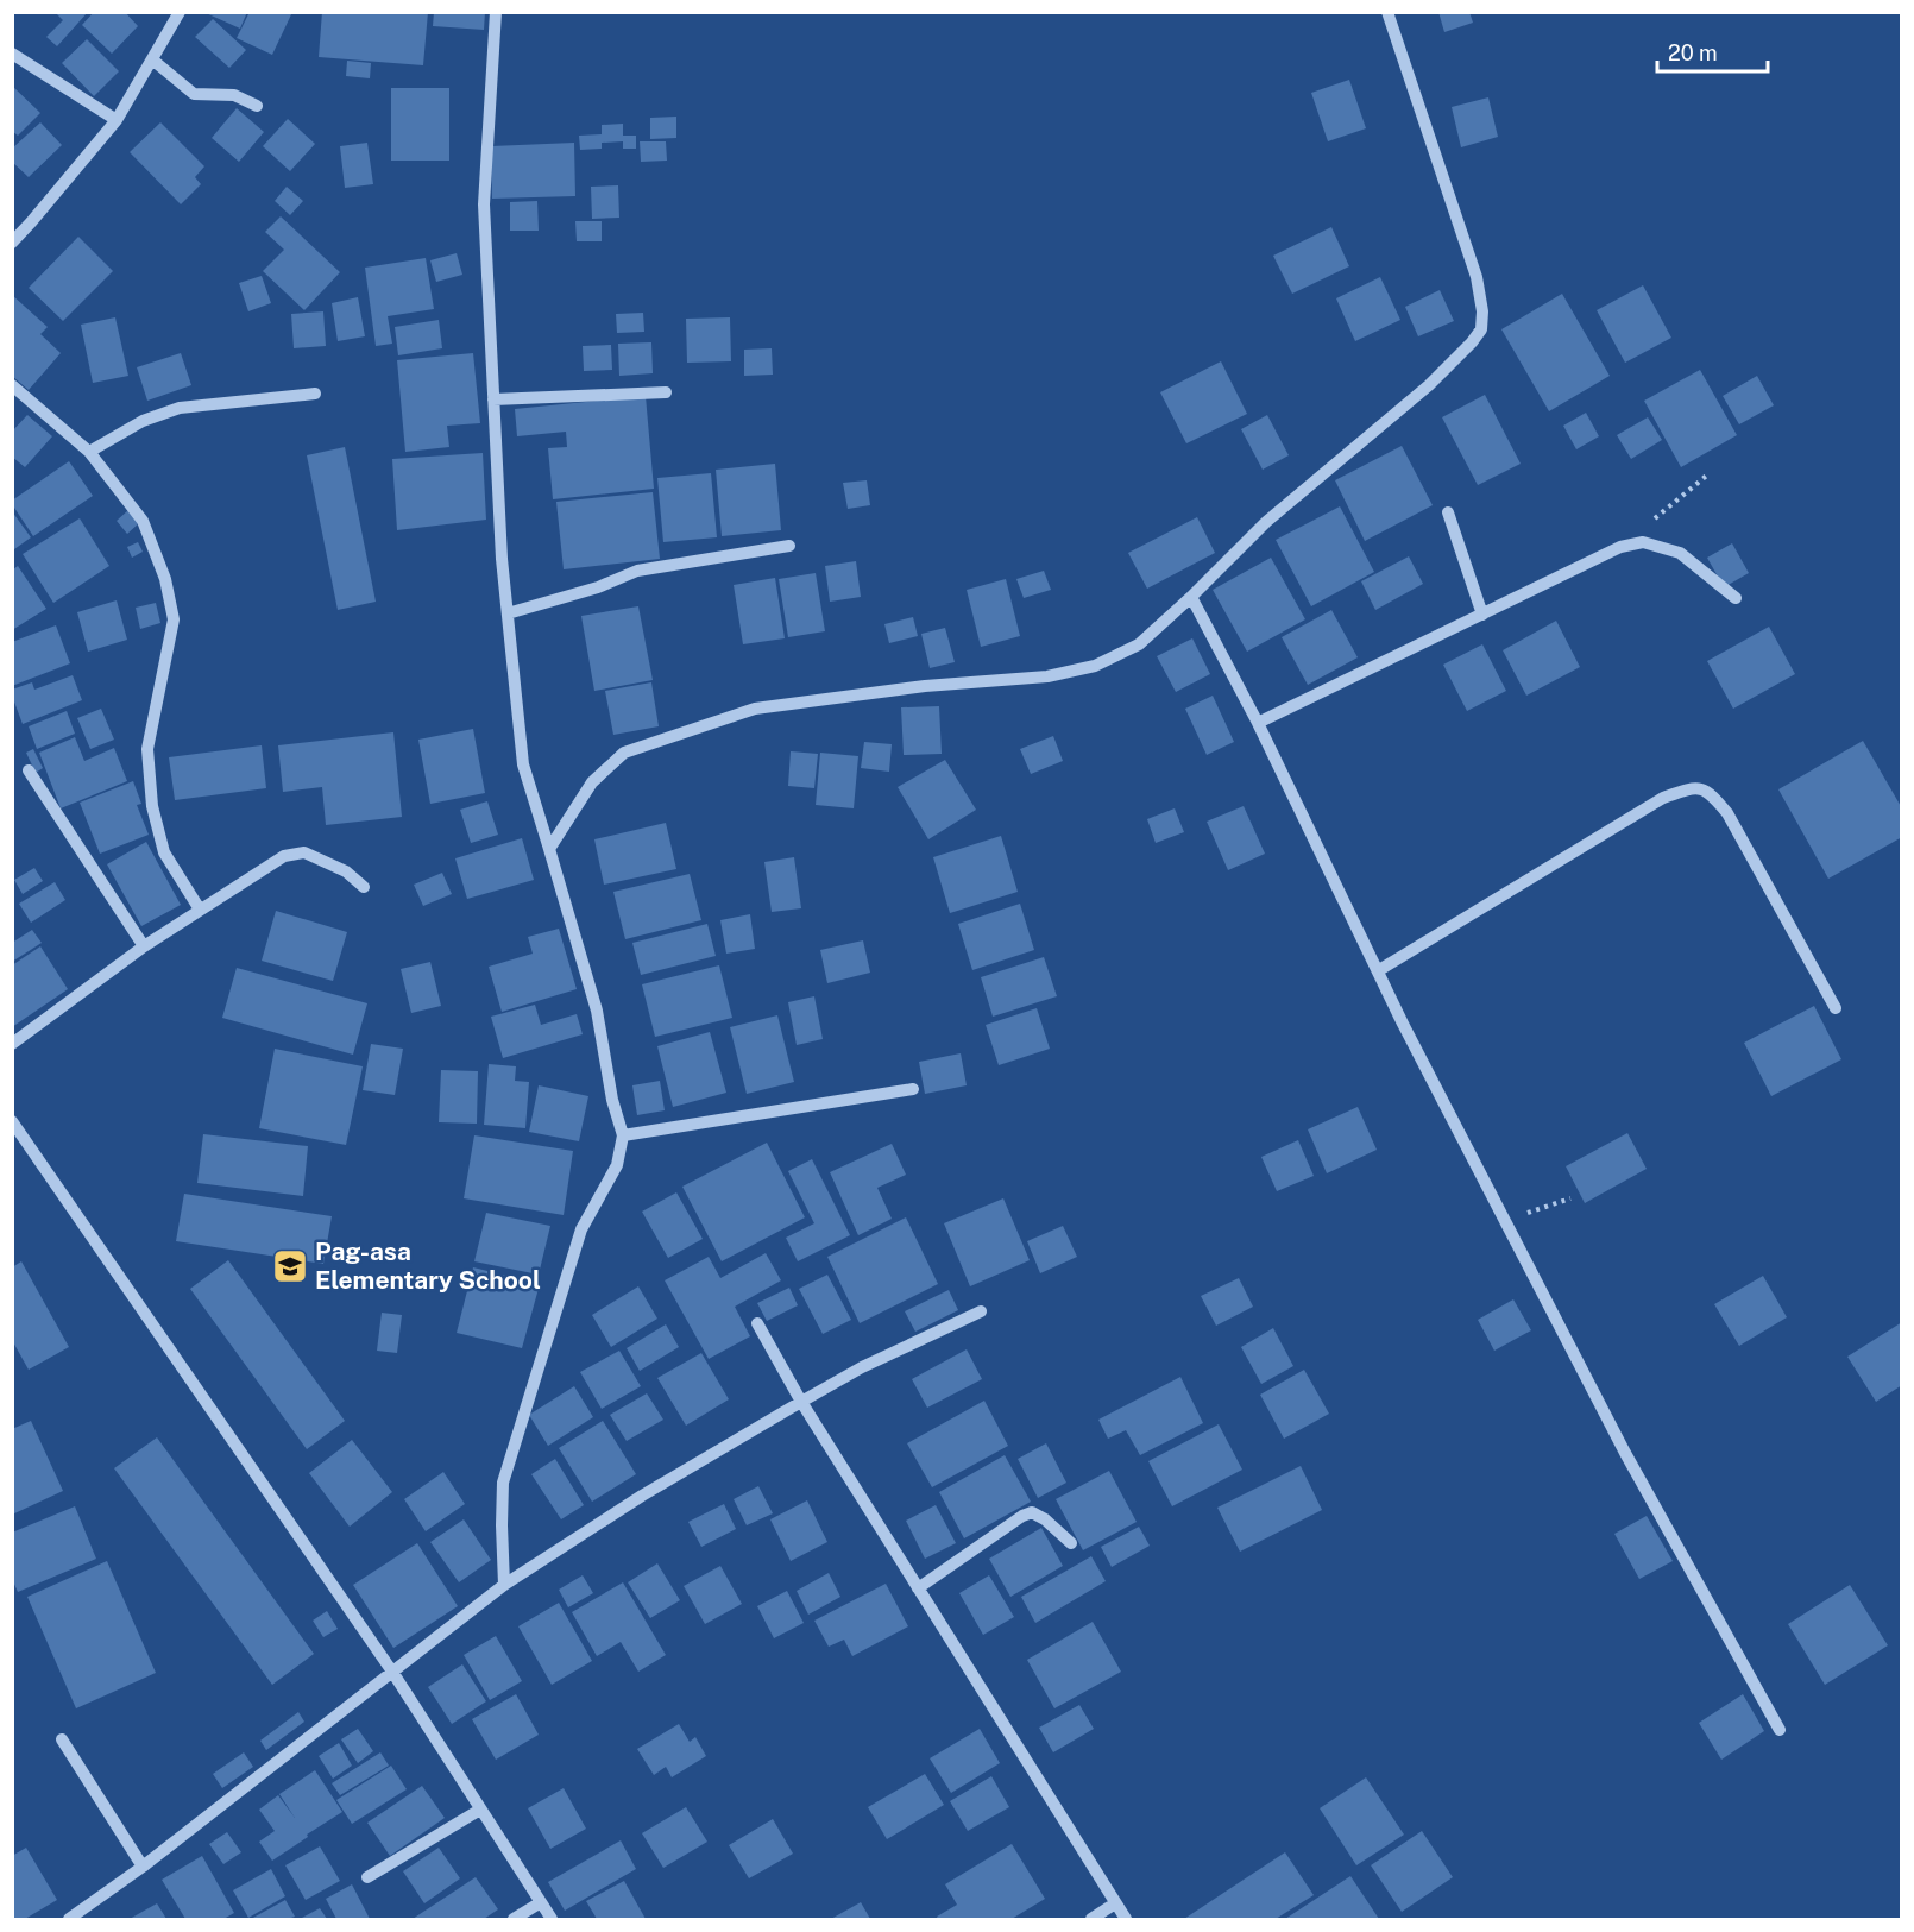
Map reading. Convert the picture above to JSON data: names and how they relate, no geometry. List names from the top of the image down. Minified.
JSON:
{"places":{"school or university":["Pag-asa Elementary School"]},"scale_bar":"20 m"}
